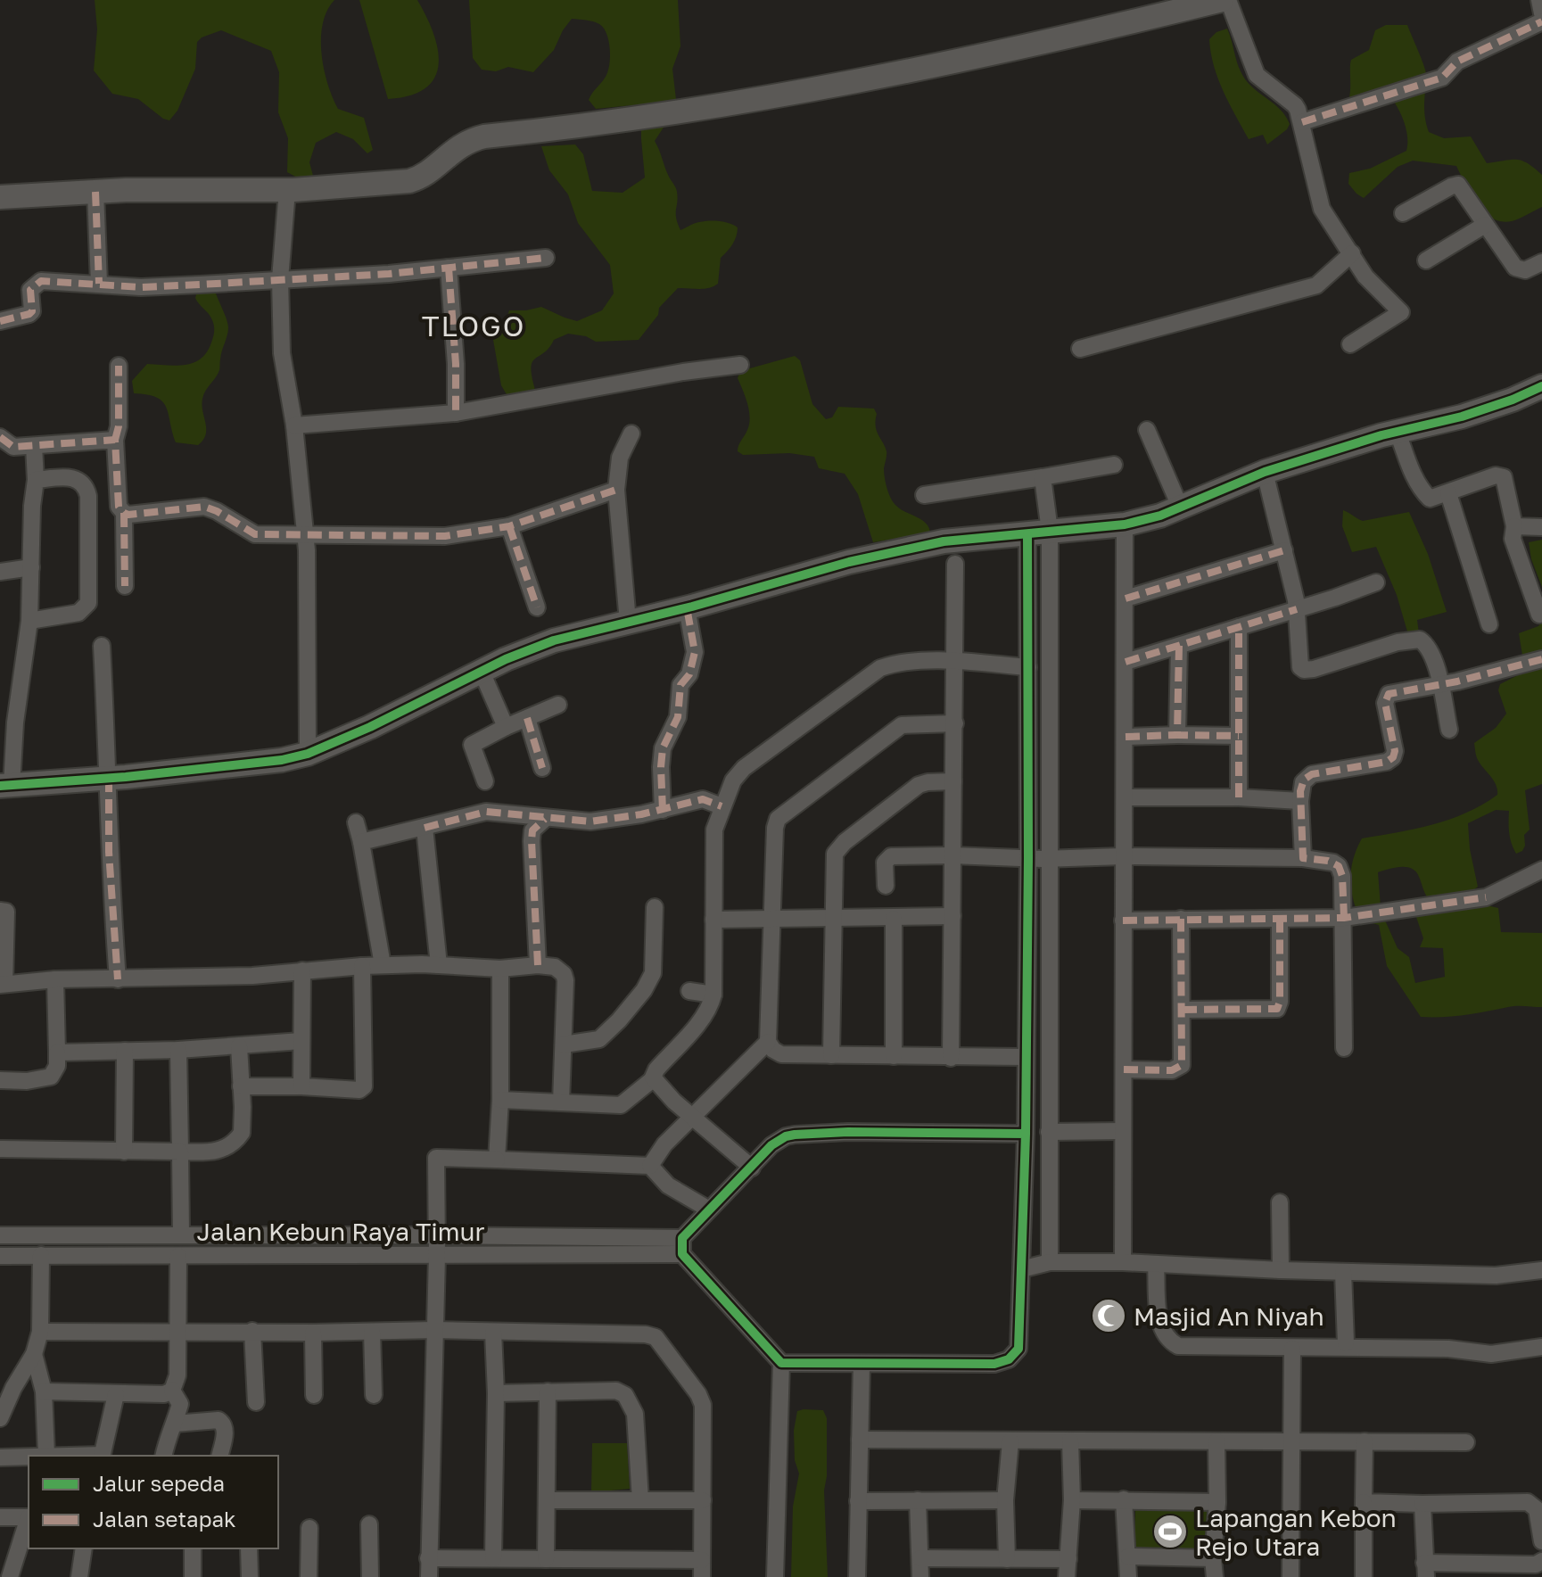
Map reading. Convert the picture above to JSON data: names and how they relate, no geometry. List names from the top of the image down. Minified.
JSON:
{"streets":{"street":["Jalan Kebun Raya Timur"]},"districts":["TLOGO"],"places":{"mosque":["Masjid An Niyah"],"sports":["Lapangan Kebon Rejo Utara"]},"legend":["Jalur sepeda","Jalan setapak"]}
